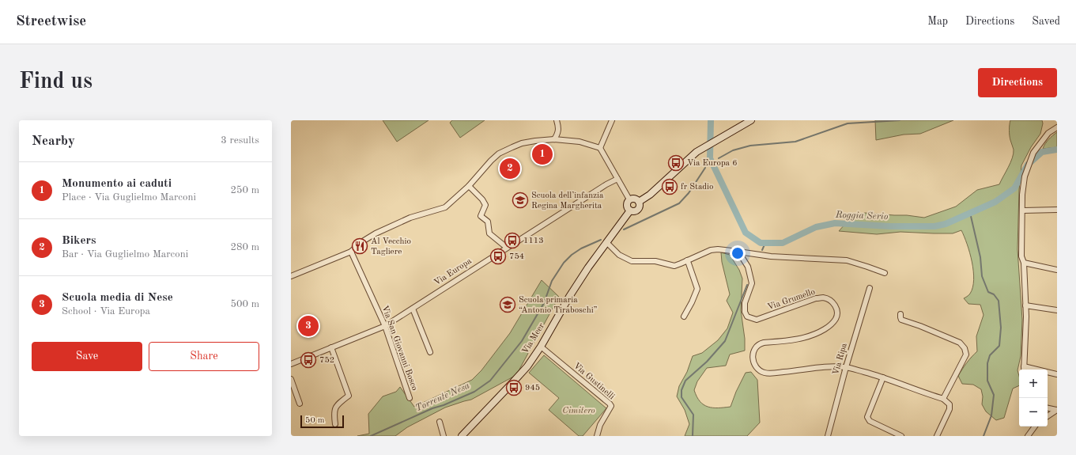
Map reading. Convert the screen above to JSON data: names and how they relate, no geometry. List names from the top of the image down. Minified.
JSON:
{"streets":{"street":["Via Europa","Via Grumello","Via Meer","Via San Giovanni Bosco","Via Ripa","Via Gustinelli"]},"crossings":[["Via Europa","Via San Giovanni Bosco"],["Via Grumello","Via Ripa"],["Via Meer","Via Gustinelli"]],"water":["Roggia Serio","Torrente Nesa"],"parks":["Cimitero"],"places":{"bus stop":["Via Europa 6","fr Stadio","1113","754","752","945"],"school or university":["Scuola dell’infanzia Regina Margherita","Scuola primaria “Antonio Tiraboschi”"],"restaurant":["Al Vecchio Tagliere"]},"scale_bar":"50 m","page":{"header":"Streetwise","nav":["Map","Directions","Saved"],"buttons":["Directions",["Save","Share"]],"title":"Find us","heading":["Nearby","3 results"],"pins":["1","2","3"],"list":[{"mark":"1","name":"Monumento ai caduti","note":"Place · Via Guglielmo Marconi","value":"250 m"},{"mark":"2","name":"Bikers","note":"Bar · Via Guglielmo Marconi","value":"280 m"},{"mark":"3","name":"Scuola media di Nese","note":"School · Via Europa","value":"500 m"}],"map_buttons":["+","−"],"scale":"50 m"}}
